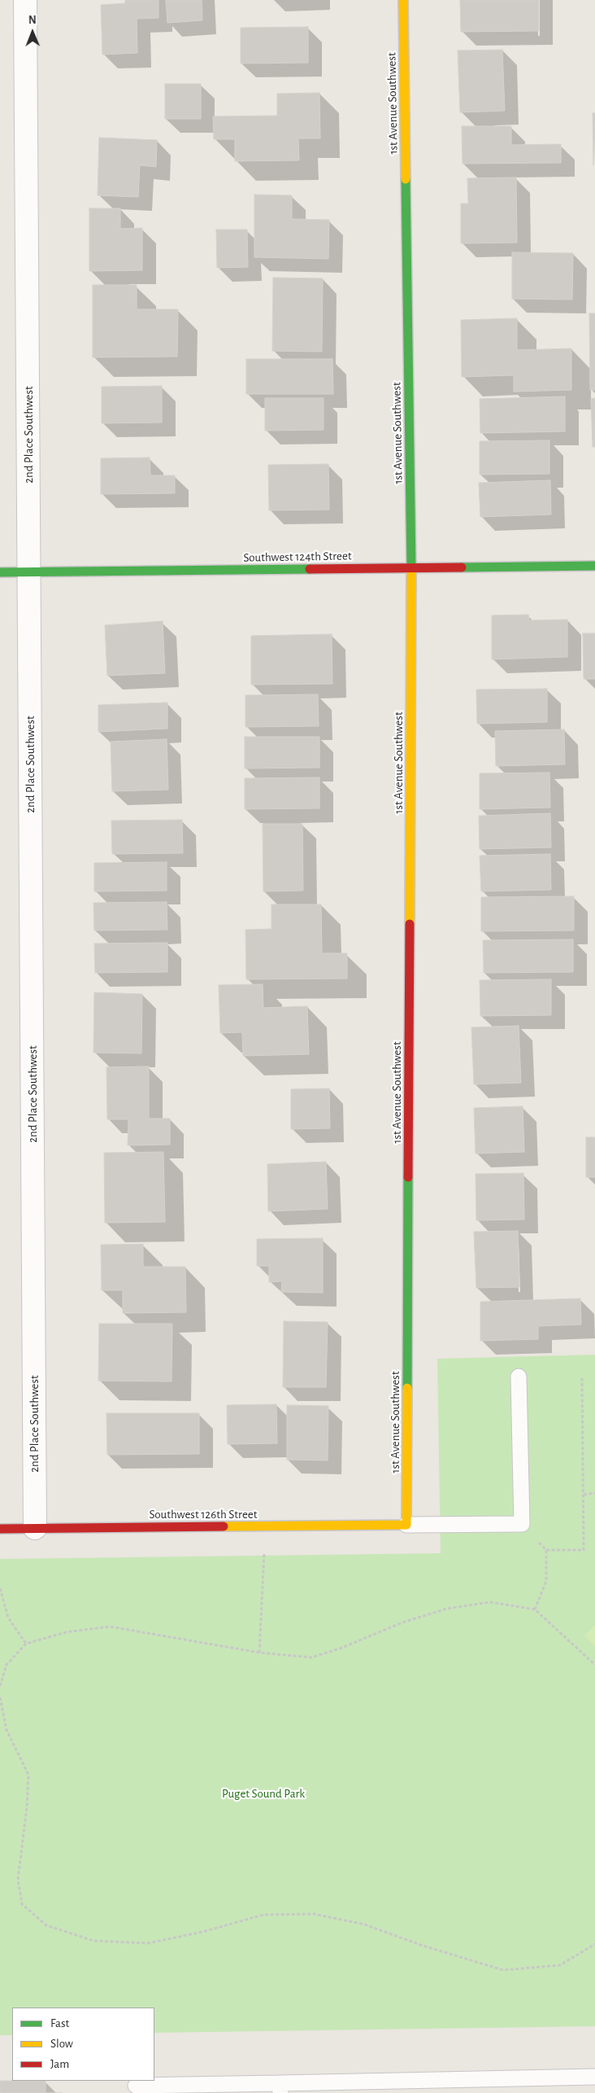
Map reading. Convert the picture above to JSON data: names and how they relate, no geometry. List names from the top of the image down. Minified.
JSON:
{"streets":{"street":["1st Avenue Southwest","2nd Place Southwest","Southwest 124th Street","Southwest 126th Street"]},"crossings":[["1st Avenue Southwest","Southwest 124th Street"],["1st Avenue Southwest","Southwest 126th Street"],["2nd Place Southwest","Southwest 124th Street"],["2nd Place Southwest","Southwest 126th Street"]],"parks":["Puget Sound Park"],"legend":["Fast","Slow","Jam"],"north":"top"}
